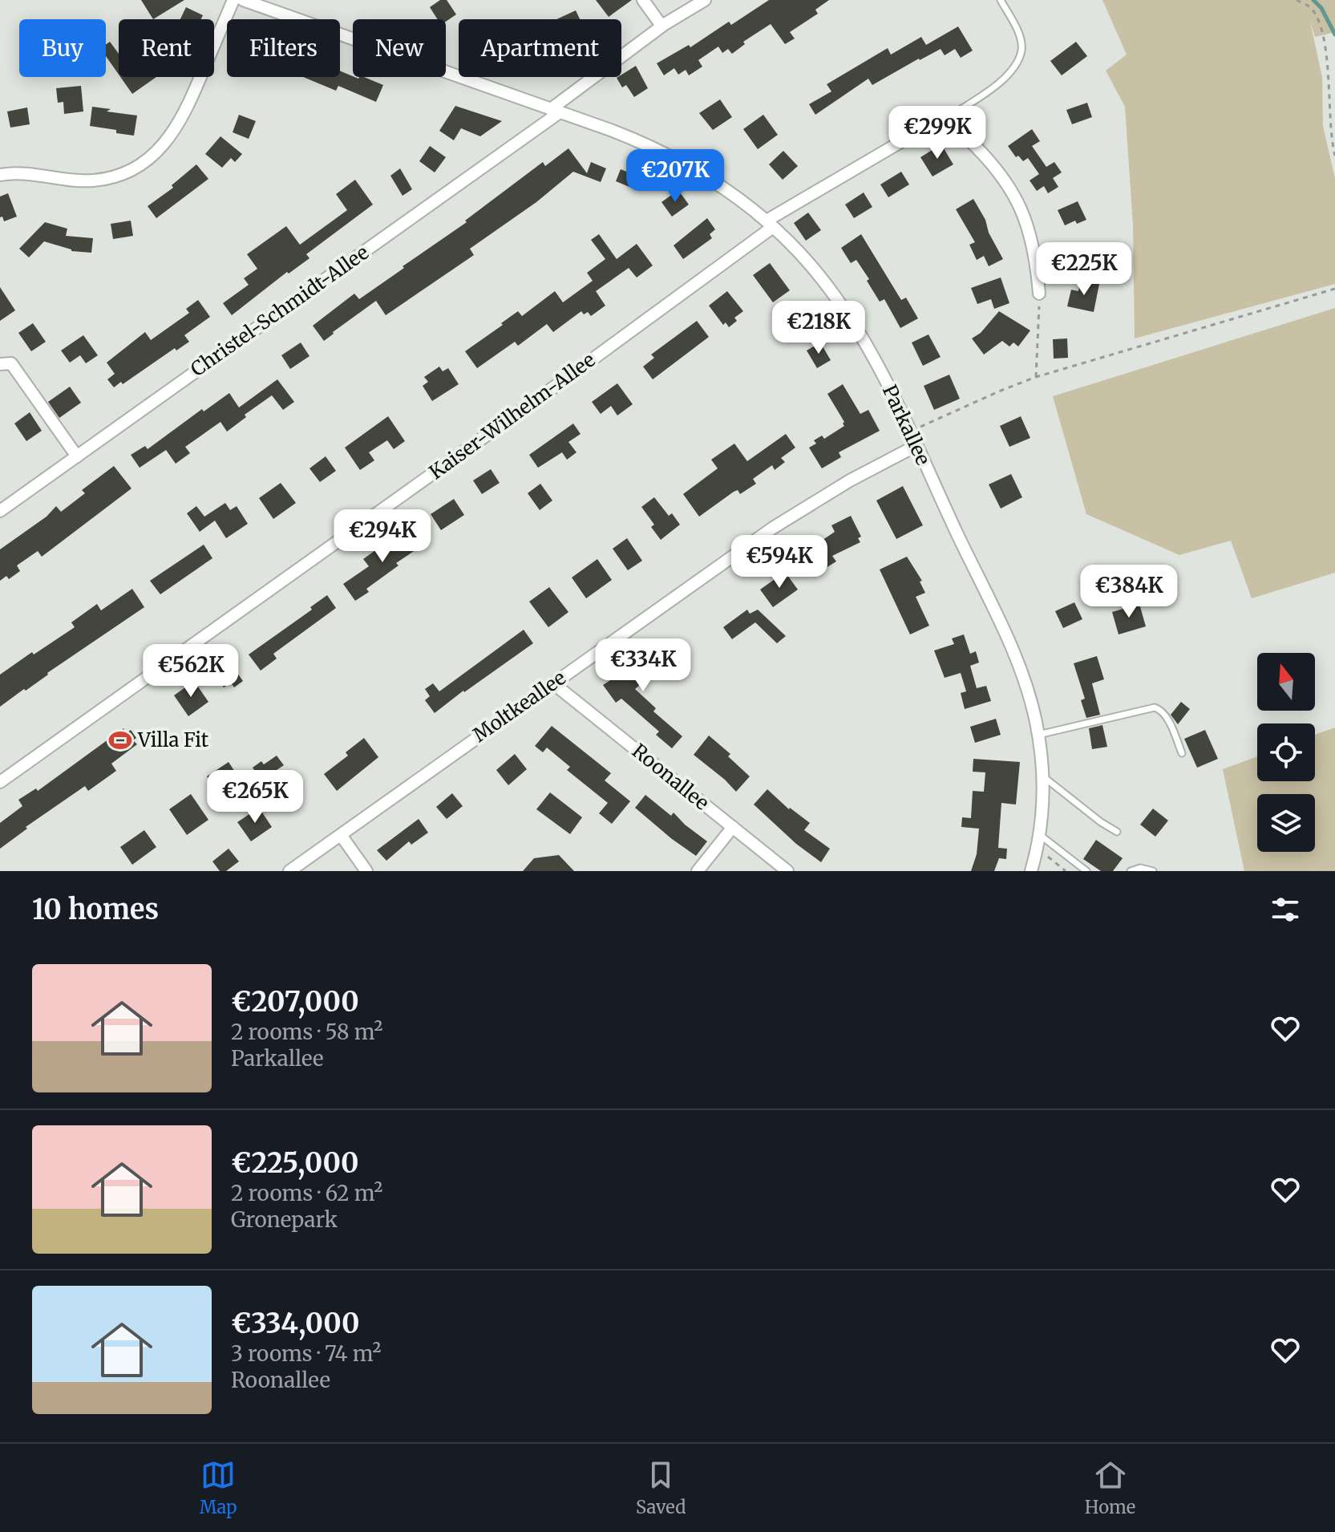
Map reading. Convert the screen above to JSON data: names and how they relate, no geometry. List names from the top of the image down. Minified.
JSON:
{"streets":{"street":["Christel-Schmidt-Allee","Kaiser-Wilhelm-Allee","Parkallee","Moltkeallee","Roonallee"]},"crossings":[["Christel-Schmidt-Allee","Parkallee"],["Kaiser-Wilhelm-Allee","Parkallee"],["Parkallee","Moltkeallee"],["Moltkeallee","Roonallee"]],"places":{"sports":["Villa Fit"]},"north":"top","page":{"chip":["Buy","Rent","Filters","New","Apartment"],"price":["€299K","€207K","€225K","€218K","€294K","€594K","€384K","€334K","€562K","€265K"],"heading":"10 homes","list":[{"name":"€207,000","note":"2 rooms · 58 m² · Parkallee"},{"name":"€225,000","note":"2 rooms · 62 m² · Gronepark"},{"name":"€334,000","note":"3 rooms · 74 m² · Roonallee"}],"tabs":["Map","Saved","Home"]}}
